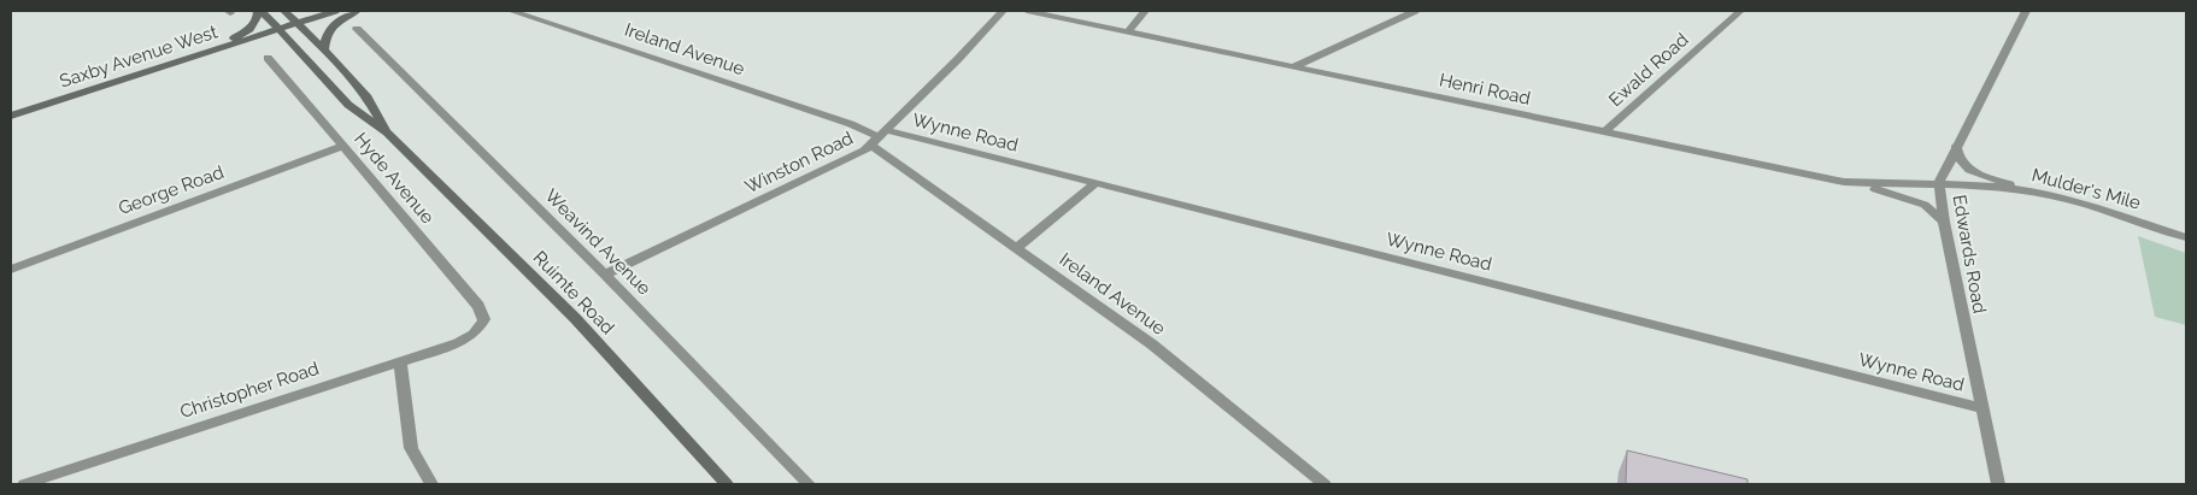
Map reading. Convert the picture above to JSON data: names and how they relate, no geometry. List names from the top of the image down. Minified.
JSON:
{"streets":{"main road":["Saxby Avenue West","Ruimte Road"],"street":["Ireland Avenue","Ewald Road","Henri Road","Wynne Road","Winston Road","Hyde Avenue","Mulder's Mile","George Road","Weavind Avenue","Edwards Road","Christopher Road"]},"crossings":[["Ireland Avenue","Wynne Road"],["Ireland Avenue","Winston Road"],["Saxby Avenue West","Ruimte Road"],["Ewald Road","Henri Road"],["Henri Road","Mulder's Mile"],["Henri Road","Edwards Road"],["Wynne Road","Winston Road"],["Wynne Road","Edwards Road"],["Winston Road","Weavind Avenue"],["Hyde Avenue","George Road"],["Hyde Avenue","Christopher Road"],["Mulder's Mile","Edwards Road"]]}
